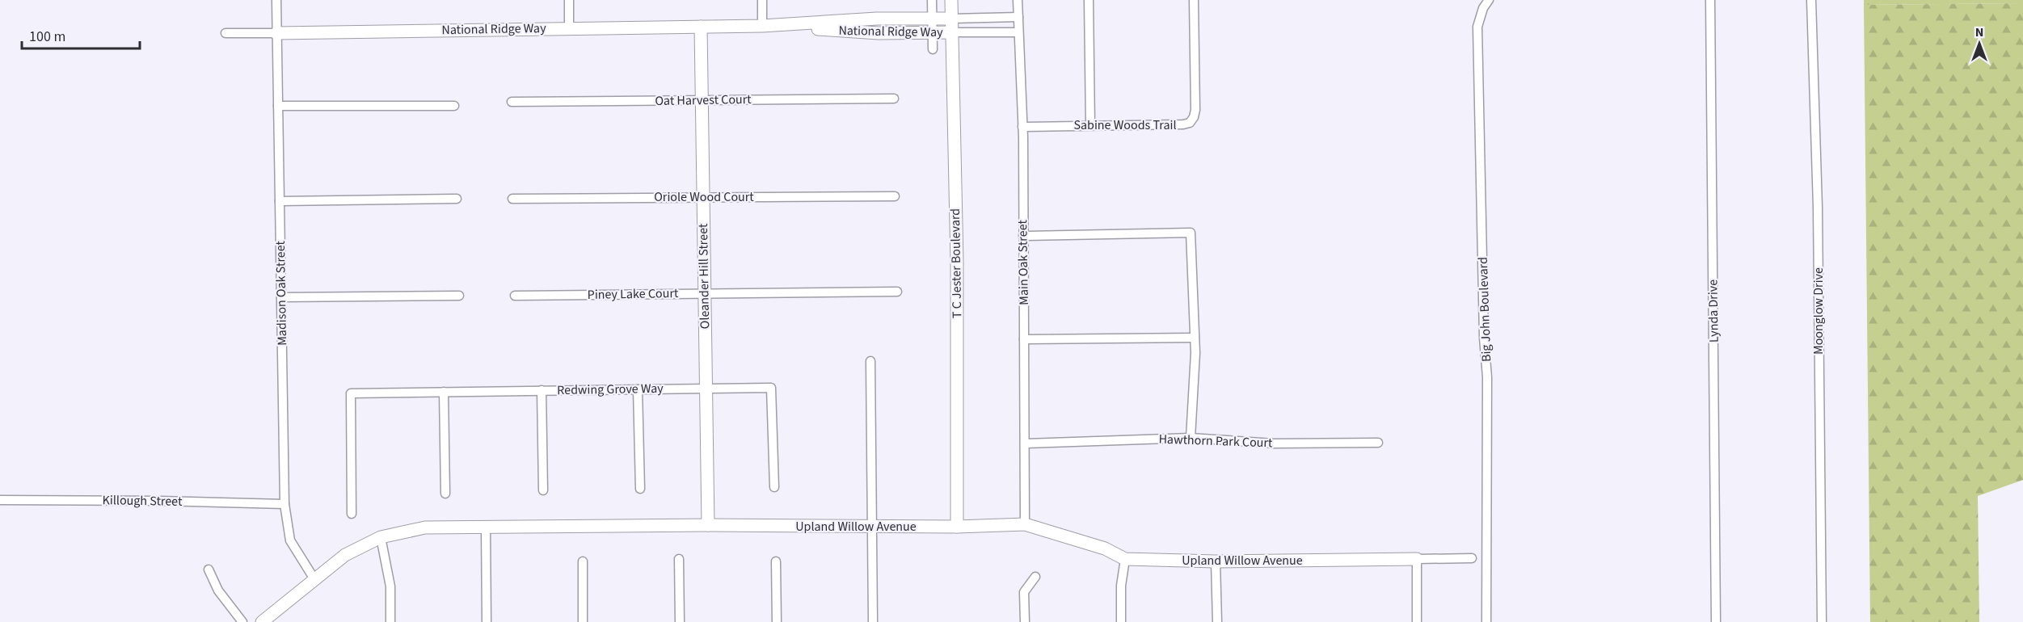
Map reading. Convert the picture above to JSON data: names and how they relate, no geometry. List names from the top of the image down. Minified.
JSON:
{"streets":{"street":["National Ridge Way","Oat Harvest Court","Sabine Woods Trail","Oriole Wood Court","Main Oak Street","T C Jester Boulevard","Oleander Hill Street","Madison Oak Street","Piney Lake Court","Big John Boulevard","Lynda Drive","Moonglow Drive","Redwing Grove Way","Hawthorn Park Court","Killough Street","Upland Willow Avenue"]},"crossings":[["National Ridge Way","Main Oak Street"],["National Ridge Way","T C Jester Boulevard"],["National Ridge Way","Oleander Hill Street"],["National Ridge Way","Madison Oak Street"],["Oat Harvest Court","Oleander Hill Street"],["Sabine Woods Trail","Main Oak Street"],["Oriole Wood Court","Oleander Hill Street"],["Main Oak Street","Hawthorn Park Court"],["Main Oak Street","Upland Willow Avenue"],["T C Jester Boulevard","Upland Willow Avenue"],["Oleander Hill Street","Piney Lake Court"],["Oleander Hill Street","Redwing Grove Way"],["Oleander Hill Street","Upland Willow Avenue"],["Madison Oak Street","Killough Street"],["Madison Oak Street","Upland Willow Avenue"]],"scale_bar":"100 m","north":"top"}
